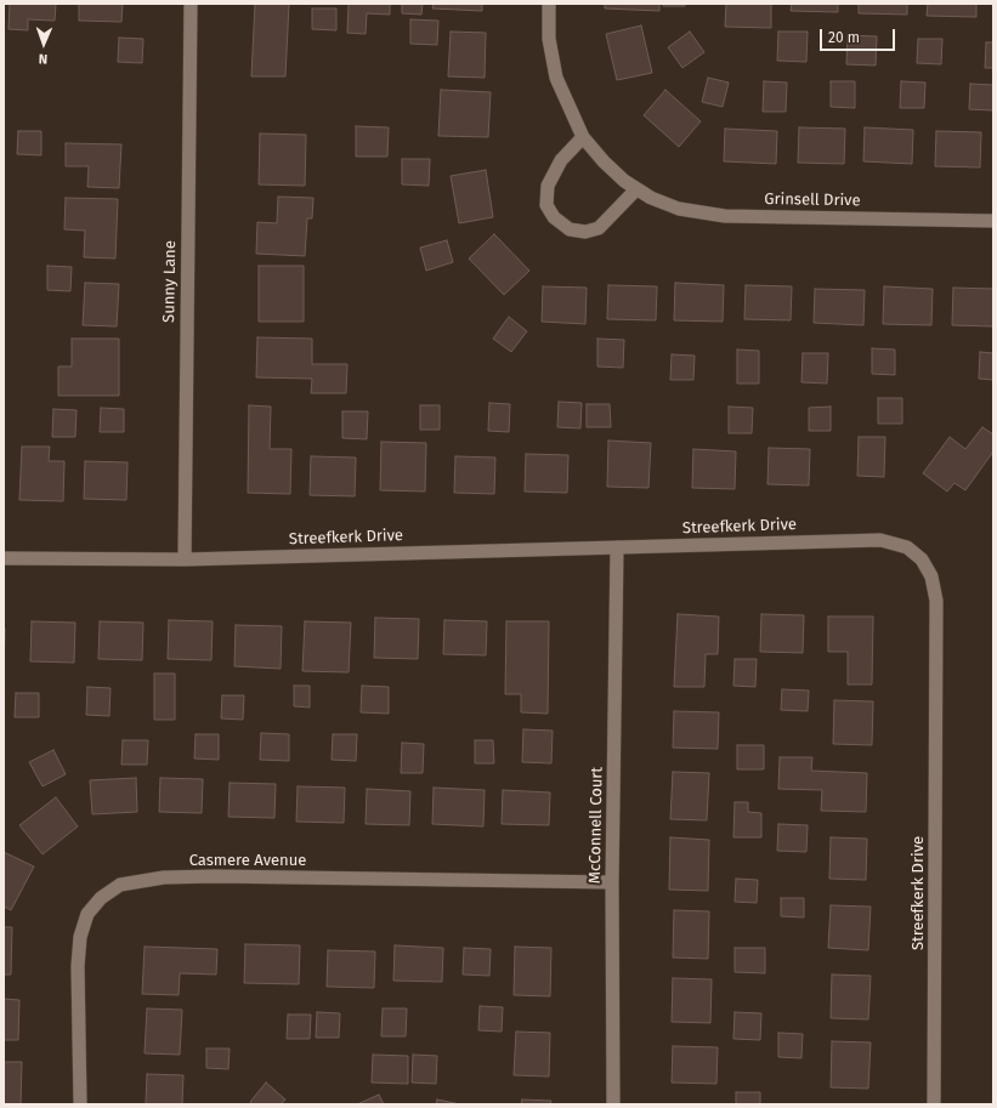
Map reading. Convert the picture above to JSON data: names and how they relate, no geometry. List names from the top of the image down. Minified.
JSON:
{"streets":{"street":["Grinsell Drive","Sunny Lane","Streefkerk Drive","McConnell Court","Casmere Avenue"]},"crossings":[["Sunny Lane","Streefkerk Drive"],["Streefkerk Drive","McConnell Court"],["McConnell Court","Casmere Avenue"]],"scale_bar":"20 m","north":"bottom"}
